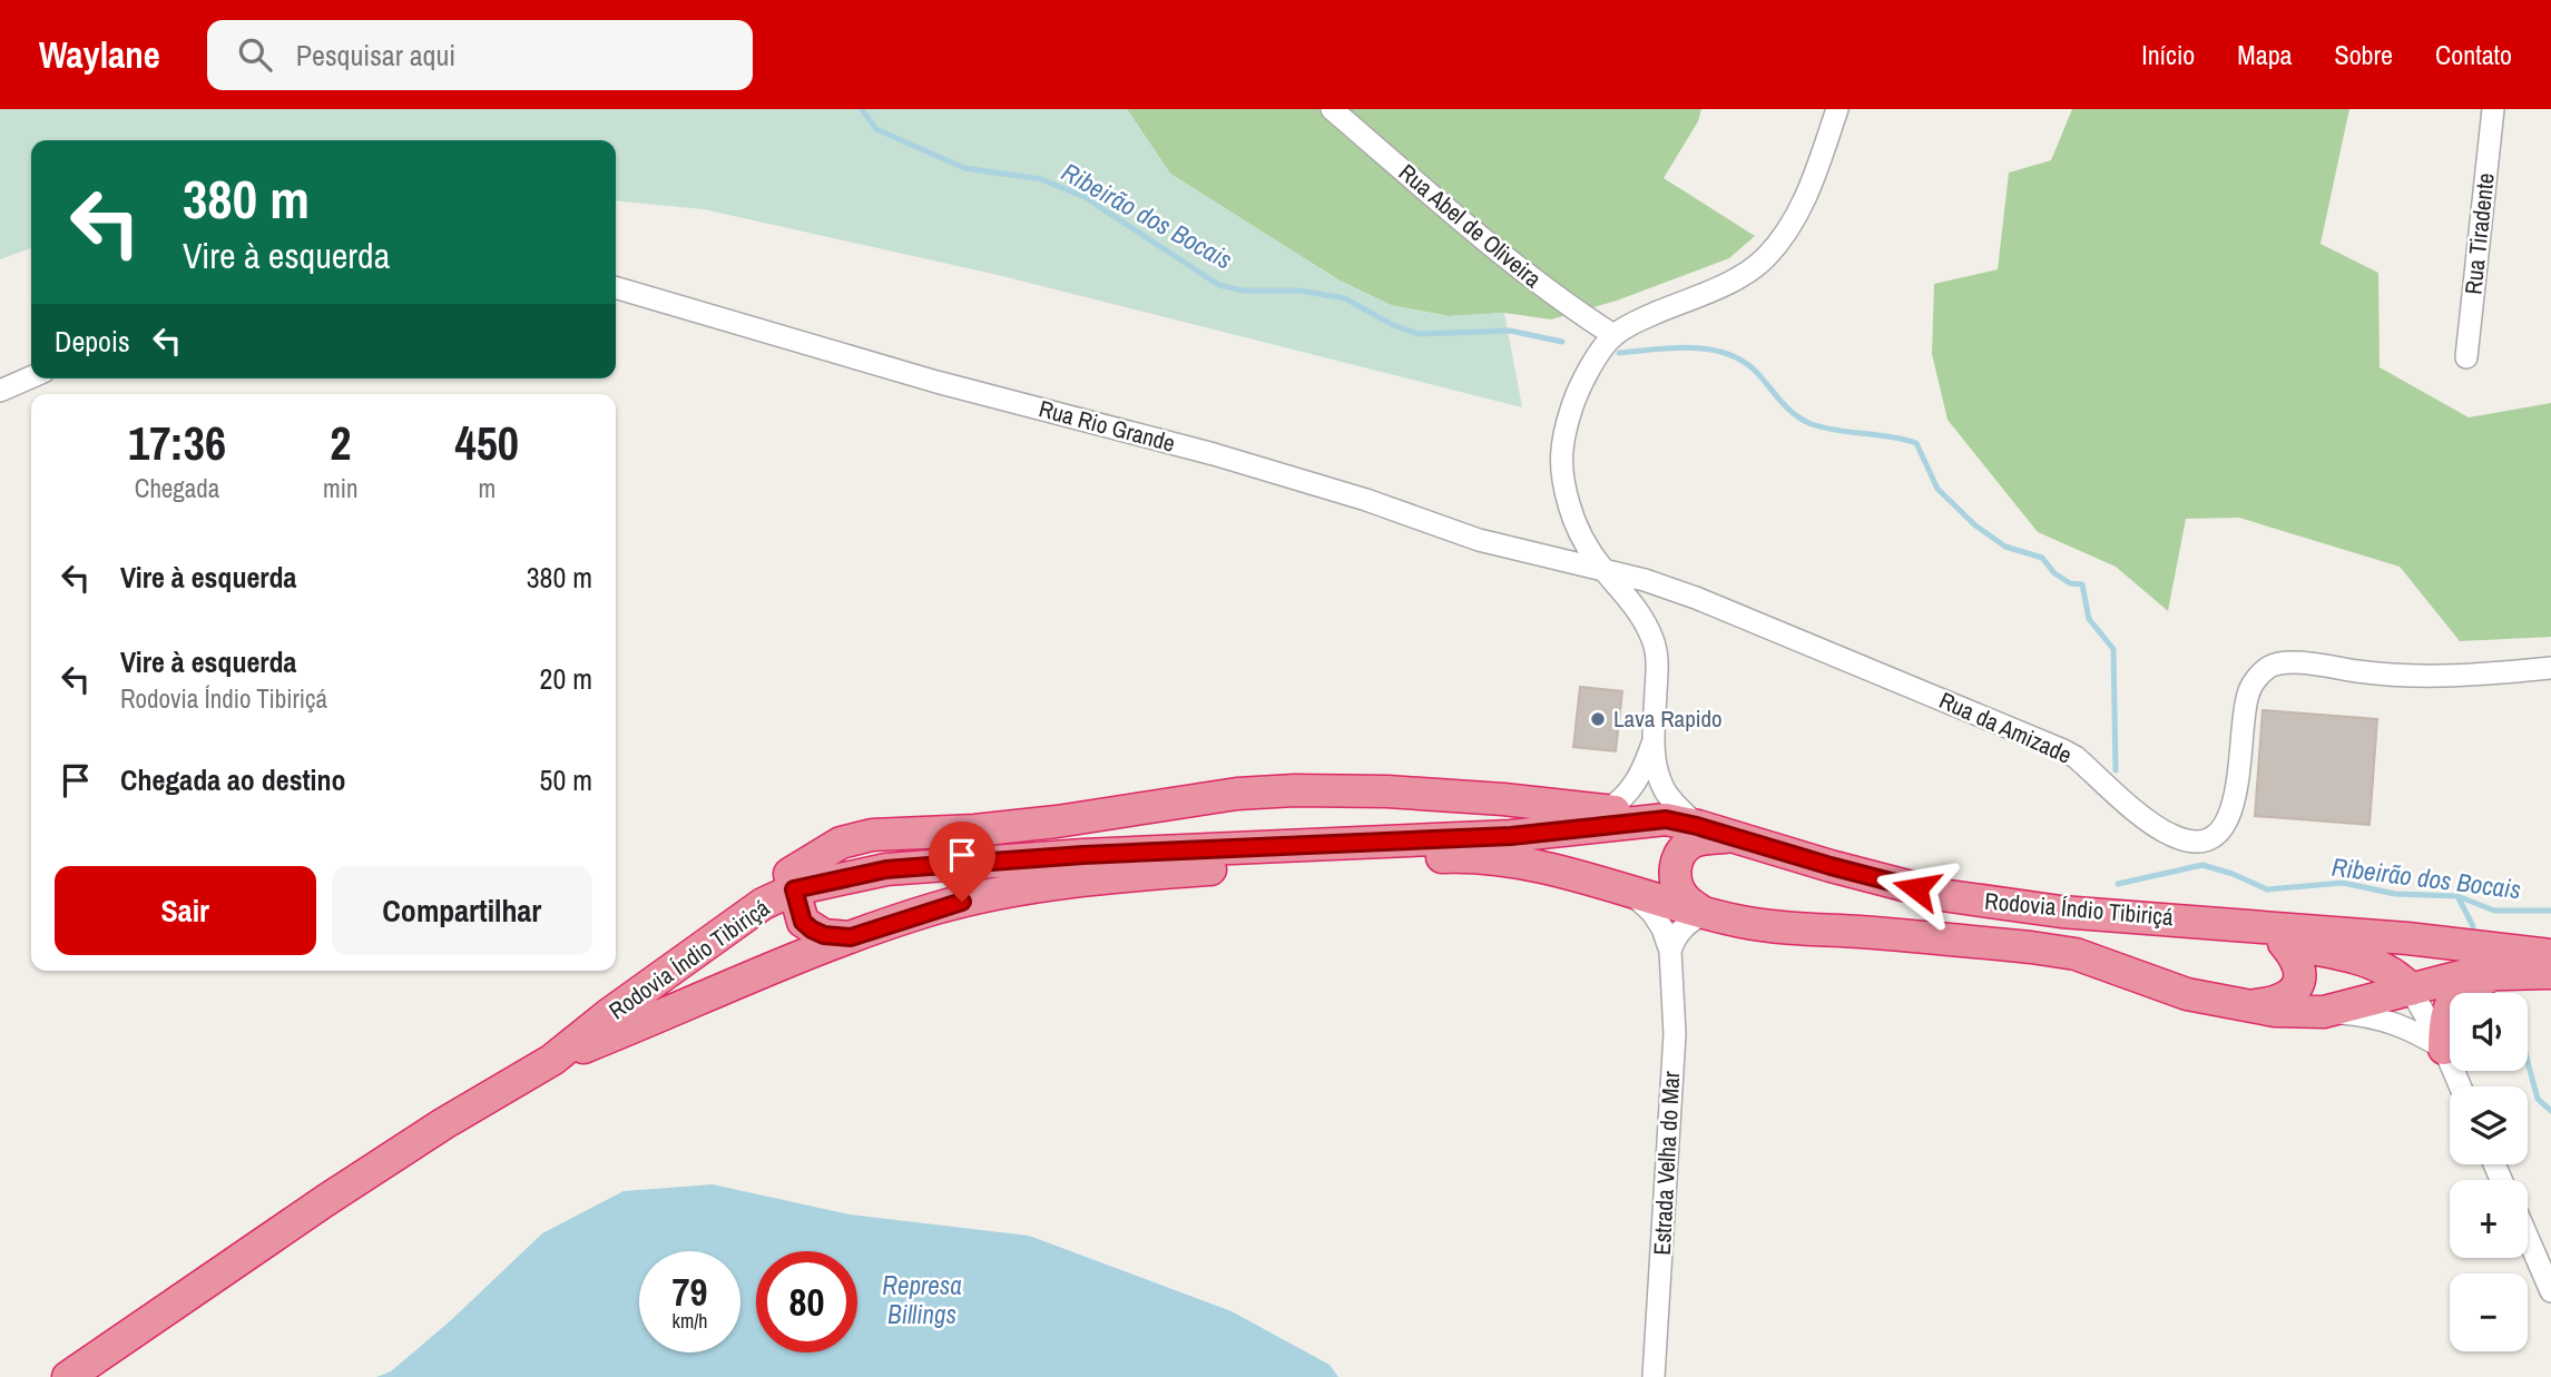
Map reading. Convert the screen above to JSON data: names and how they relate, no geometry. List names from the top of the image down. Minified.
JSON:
{"streets":{"highway":["Rodovia Índio Tibiriçá"],"street":["Rua Abel de Oliveira","Rua Tiradente","Rua Rio Grande","Rua da Amizade","Estrada Velha do Mar"]},"crossings":[["Rua Rio Grande","Rua da Amizade"]],"water":["Ribeirão dos Bocais","Represa Billings"],"places":["Lava Rapido"],"page":{"header":"Waylane","search":"Pesquisar aqui","nav":["Início","Mapa","Sobre","Contato"],"turn":["380 m","Vire à esquerda"],"then":"Depois","eta":["17:36","Chegada","2","min","450","m"],"list":[{"name":"Vire à esquerda","value":"380 m"},{"name":"Vire à esquerda","note":"Rodovia Índio Tibiriçá","value":"20 m"},{"name":"Chegada ao destino","value":"50 m"}],"buttons":["Sair","Compartilhar"],"map_buttons":["+","−"],"speed":"79 km/h","limit":"80"}}
